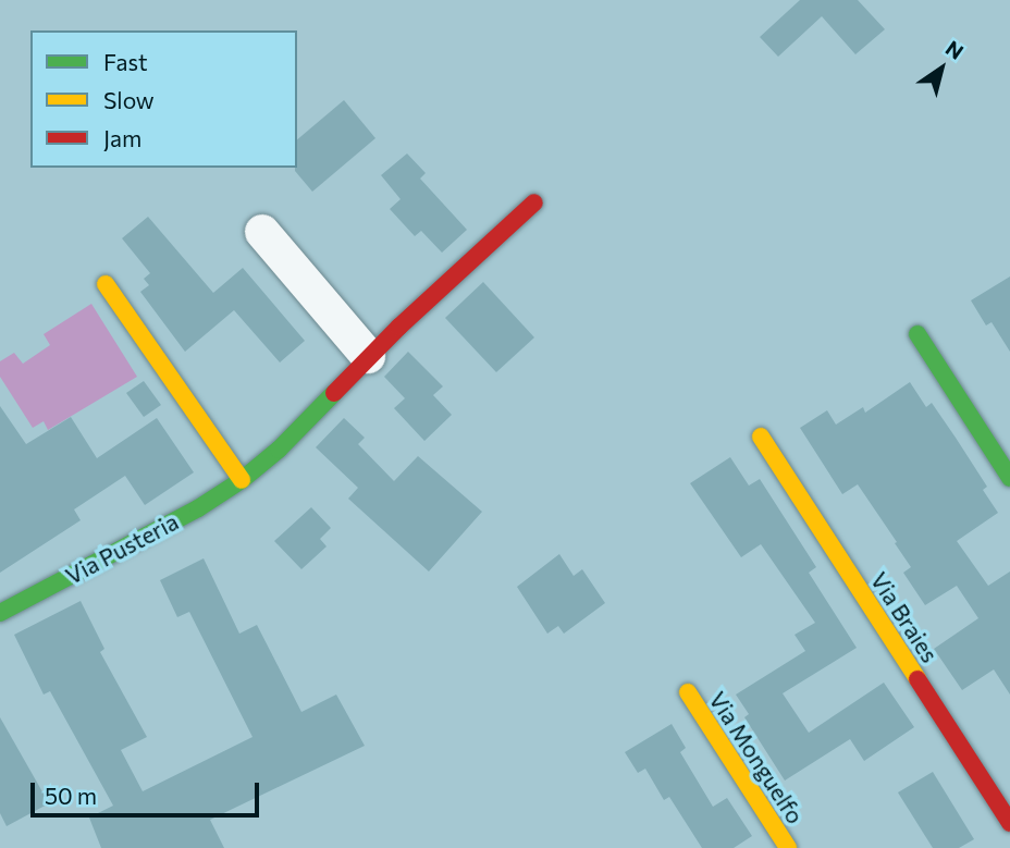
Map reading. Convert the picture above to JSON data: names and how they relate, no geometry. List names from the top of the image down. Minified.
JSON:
{"streets":{"street":["Via Pusteria","Via Braies","Via Monguelfo"]},"legend":["Fast","Slow","Jam"],"scale_bar":"50 m","north":"top right"}
